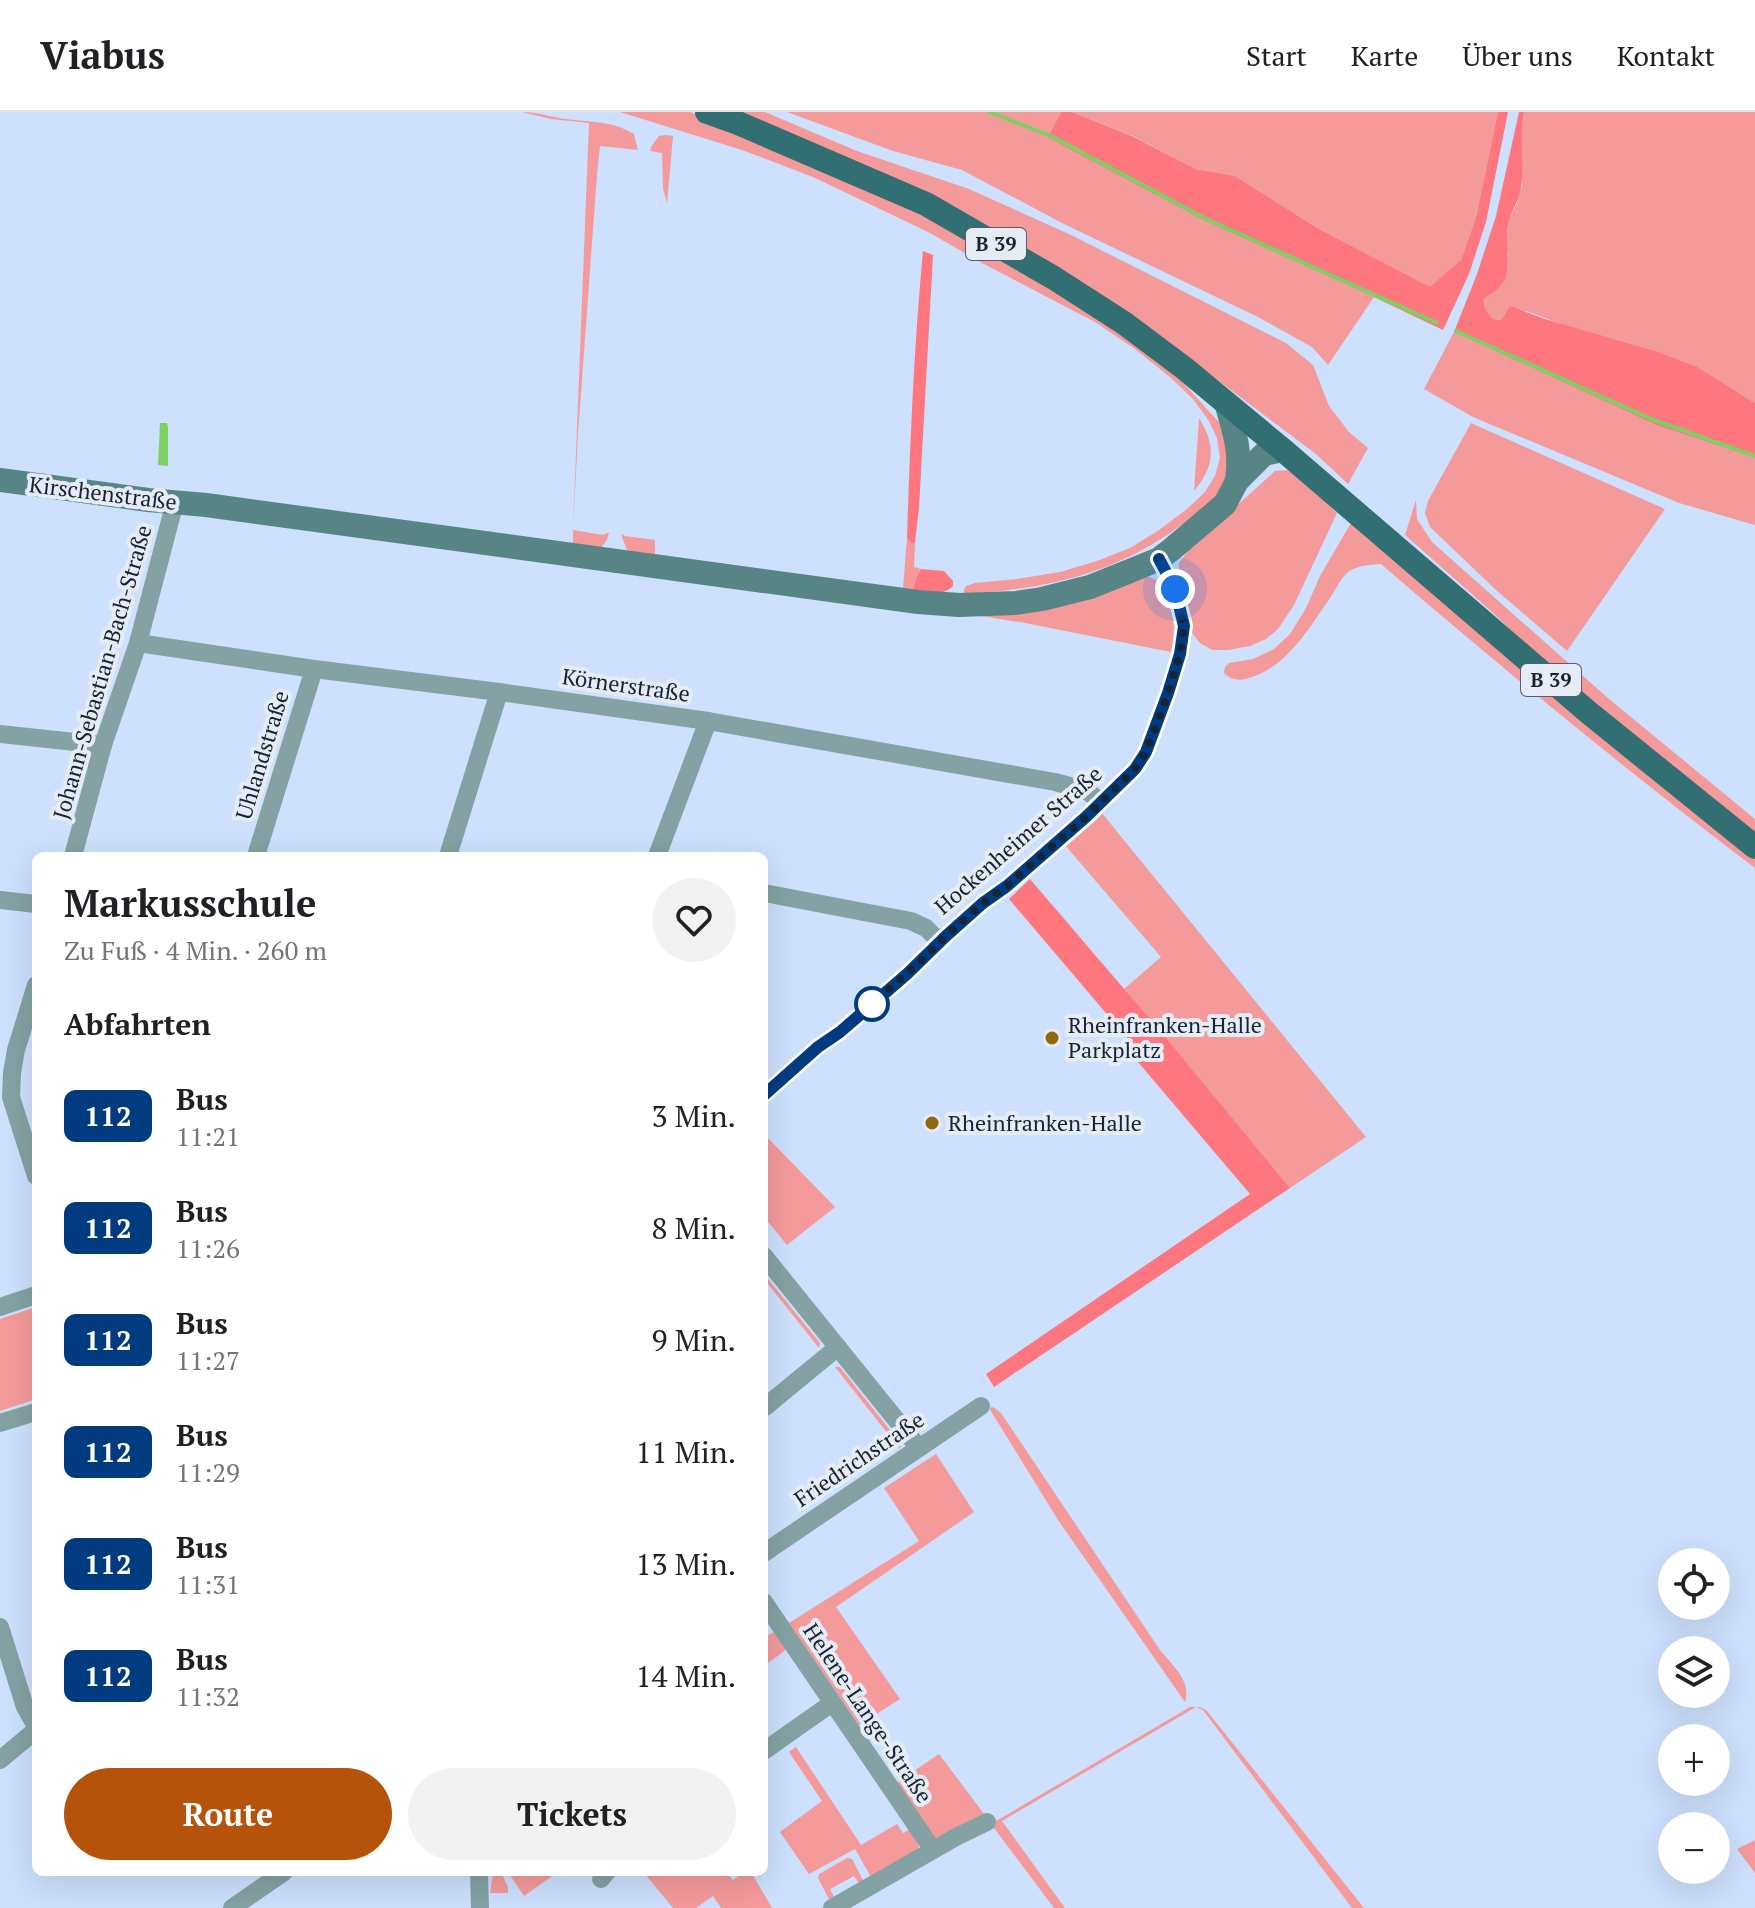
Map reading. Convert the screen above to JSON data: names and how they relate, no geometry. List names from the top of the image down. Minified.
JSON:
{"streets":{"main road":["B 39"],"street":["Kirschenstraße","Johann-Sebastian-Bach-Straße","Körnerstraße","Uhlandstraße","Hockenheimer Straße","Friedrichstraße","Helene-Lange-Straße"]},"crossings":[["Kirschenstraße","Johann-Sebastian-Bach-Straße"],["Kirschenstraße","Hockenheimer Straße"],["Johann-Sebastian-Bach-Straße","Körnerstraße"],["Körnerstraße","Uhlandstraße"],["Körnerstraße","Hockenheimer Straße"]],"places":["Rheinfranken-Halle Parkplatz","Rheinfranken-Halle"],"lines":["bus line 112"],"page":{"header":"Viabus","nav":["Start","Karte","Über uns","Kontakt"],"heading":[["Markusschule","Zu Fuß · 4 Min. · 260 m"],"Abfahrten"],"list":[{"mark":"112","name":"Bus","note":"11:21","value":"3 Min."},{"mark":"112","name":"Bus","note":"11:26","value":"8 Min."},{"mark":"112","name":"Bus","note":"11:27","value":"9 Min."},{"mark":"112","name":"Bus","note":"11:29","value":"11 Min."},{"mark":"112","name":"Bus","note":"11:31","value":"13 Min."},{"mark":"112","name":"Bus","note":"11:32","value":"14 Min."}],"map_buttons":["+","−"],"buttons":["Route","Tickets"]}}
